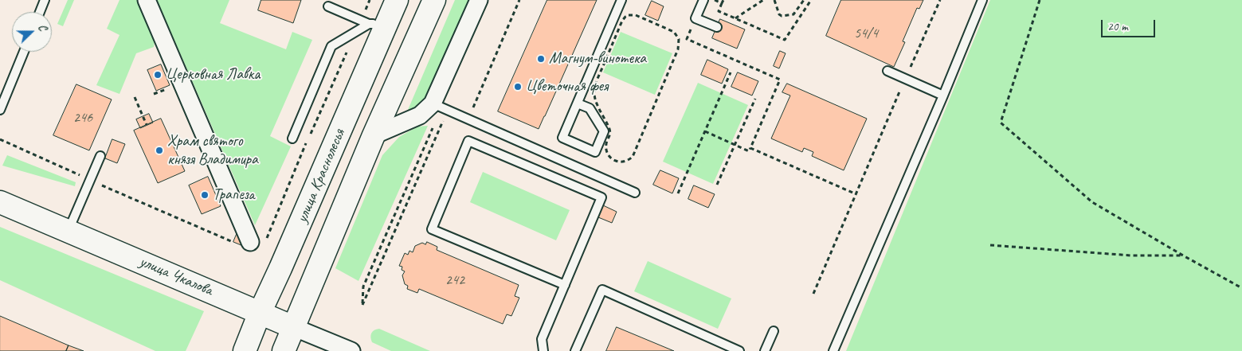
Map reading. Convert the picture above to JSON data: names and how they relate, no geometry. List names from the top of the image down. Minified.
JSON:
{"streets":{"street":["улица Краснолесья","улица Чкалова"]},"crossings":[["улица Краснолесья","улица Чкалова"]],"places":["Магнум-винотека","Церковная Лавка","Цветочная фея","Храм святого князя Владимира","Трапеза"],"house_numbers":["54/4","246","242"],"scale_bar":"20 m","north":"right"}
